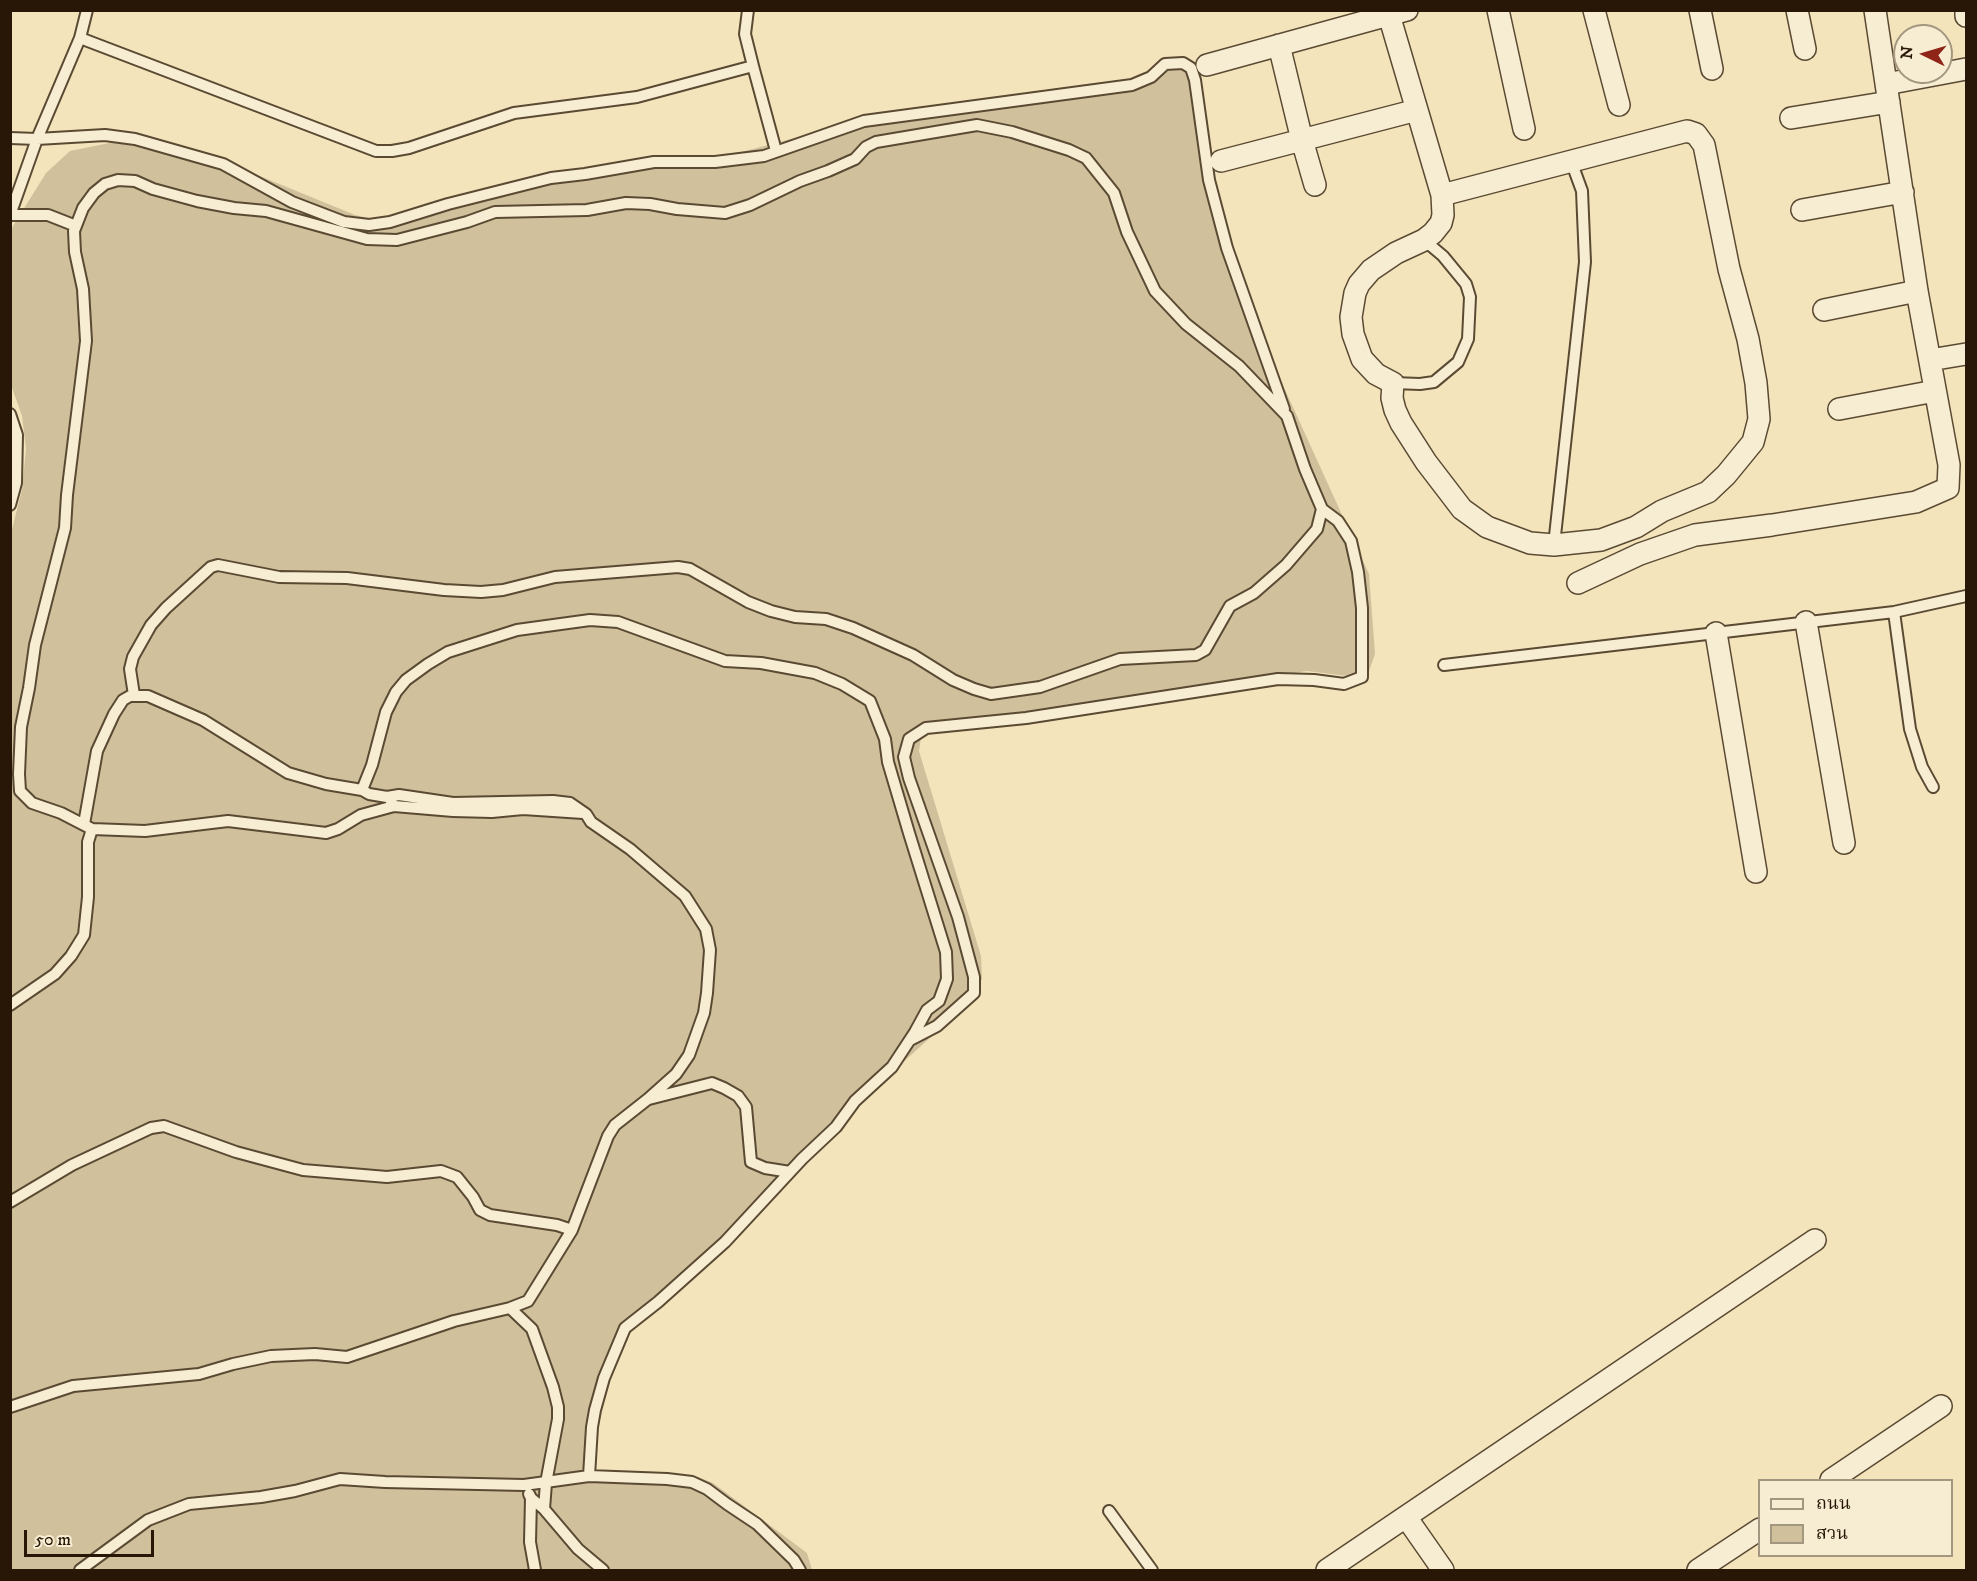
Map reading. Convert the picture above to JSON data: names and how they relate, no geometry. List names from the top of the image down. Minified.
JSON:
{"legend":["ถนน","สวน"],"scale_bar":"50 m","north":"left"}
